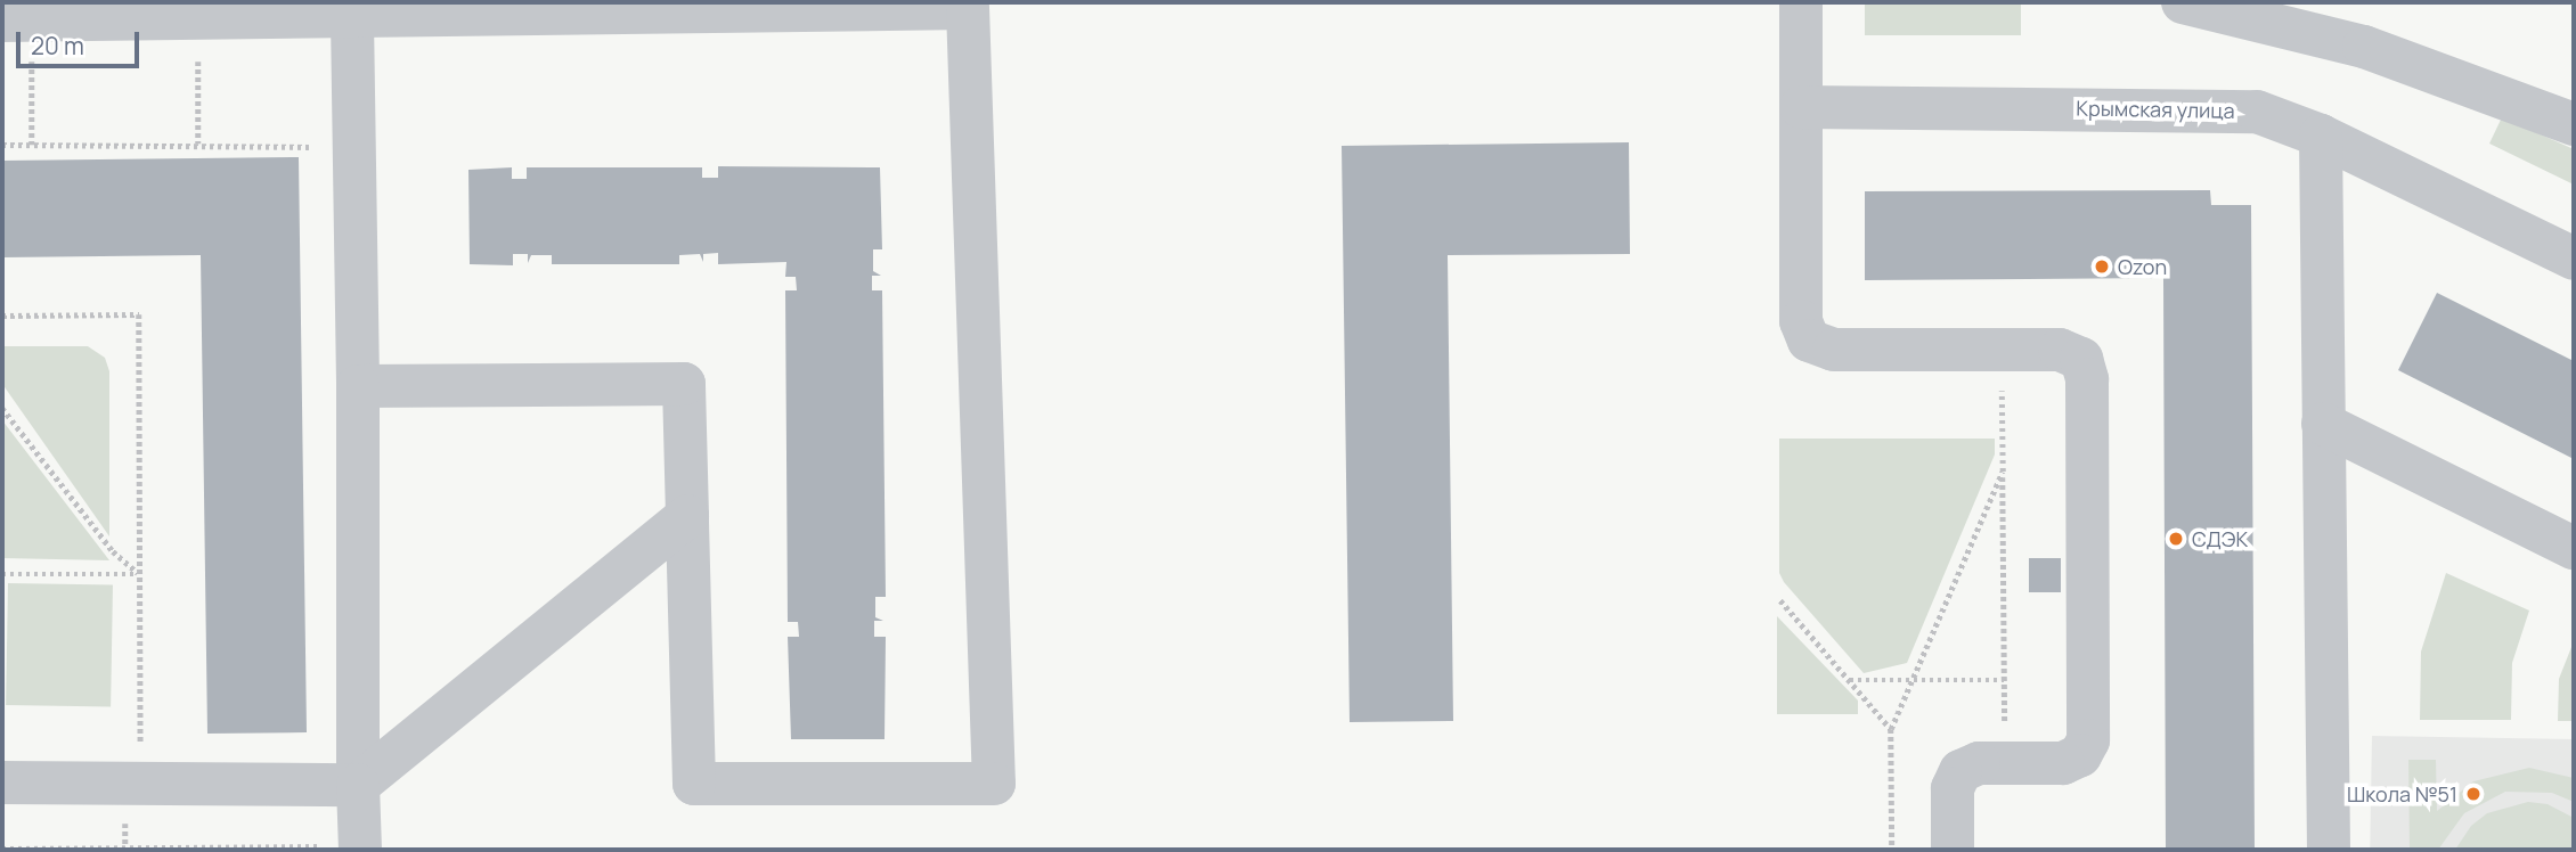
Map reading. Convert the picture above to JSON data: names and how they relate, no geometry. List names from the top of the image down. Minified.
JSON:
{"streets":{"street":["Крымская улица"]},"places":["Ozon","СДЭК","Школа №51"],"scale_bar":"20 m"}
